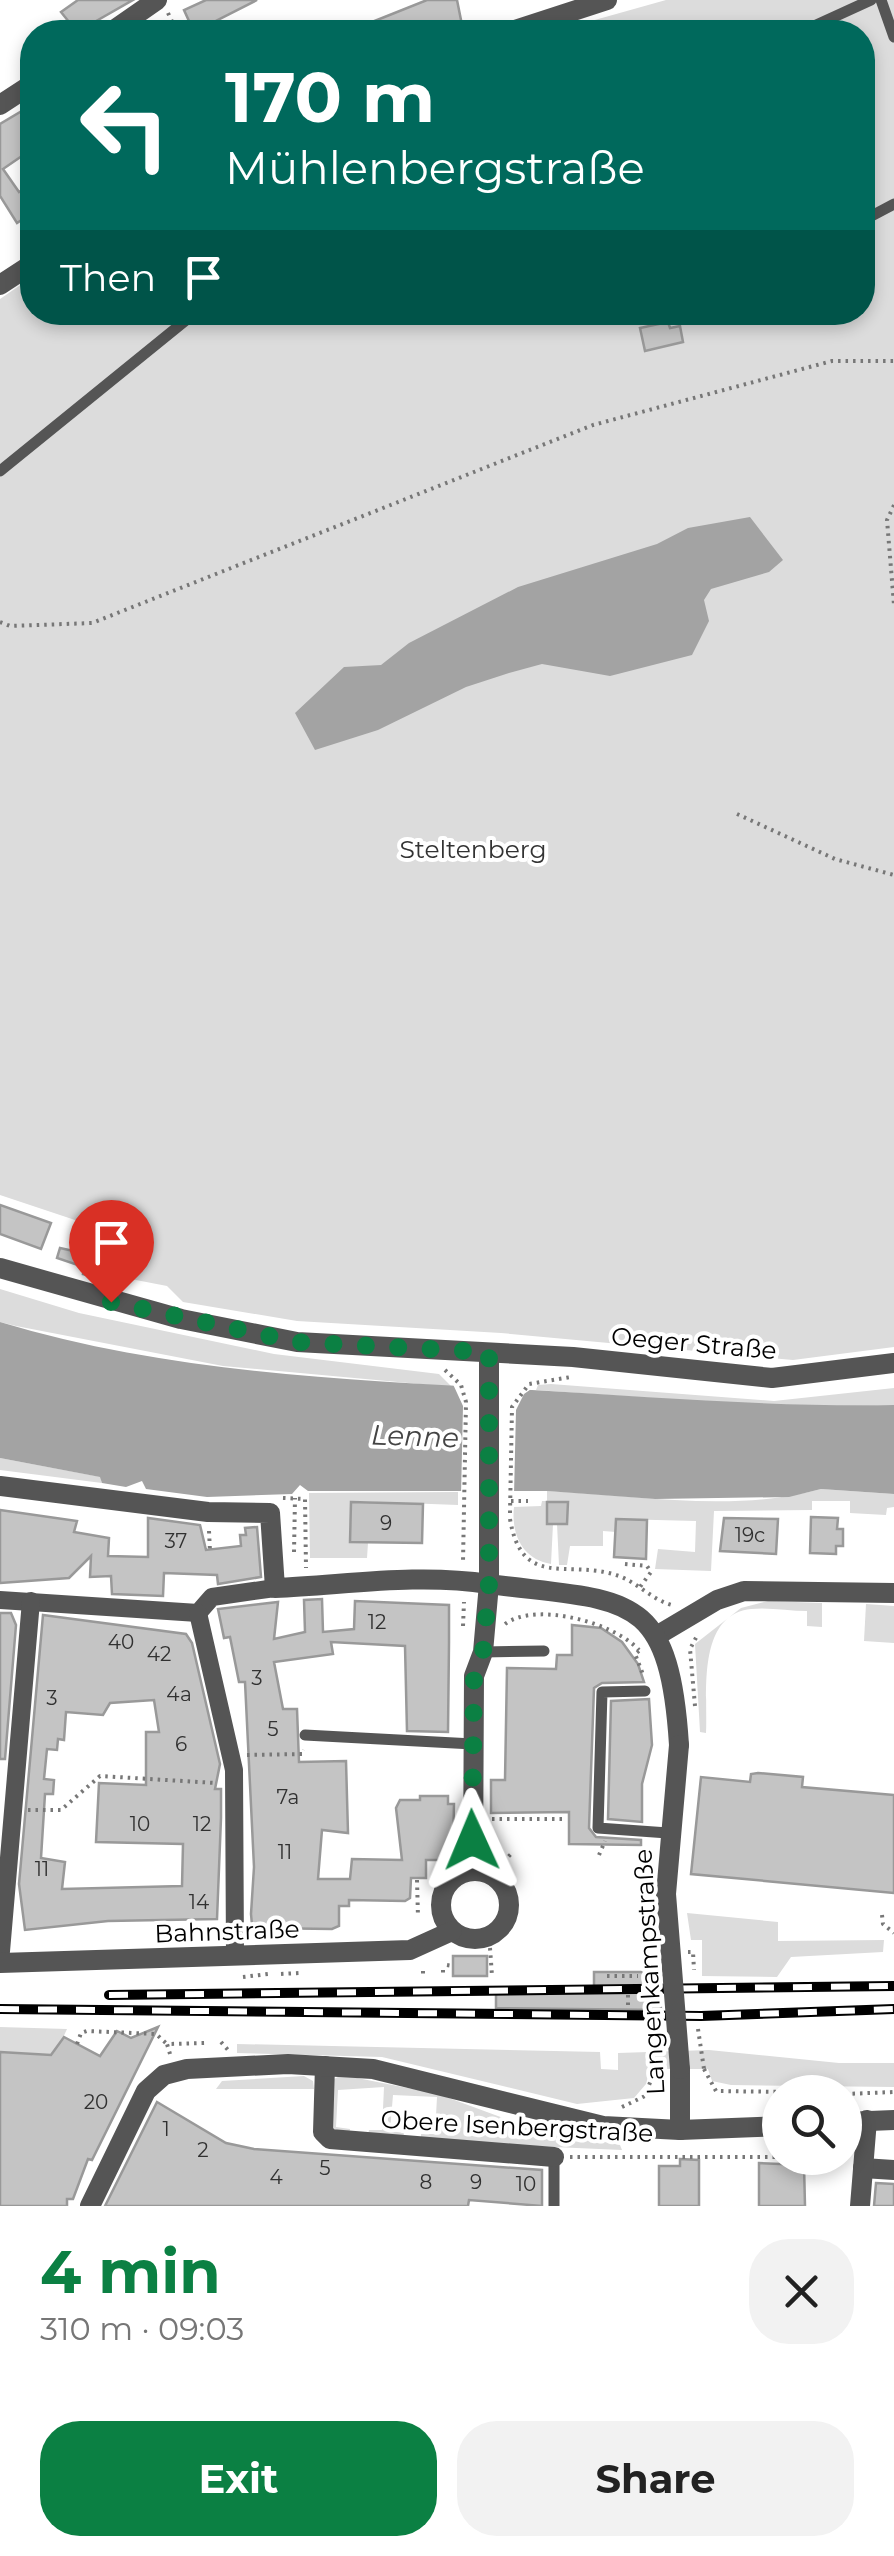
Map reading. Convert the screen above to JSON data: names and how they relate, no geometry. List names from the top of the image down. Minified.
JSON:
{"streets":{"street":["Oeger Straße","Bahnstraße","Langenkampstraße","Obere Isenbergstraße"]},"water":["Lenne"],"parks":["Steltenberg"],"house_numbers":["9","19c","37","12","40","42","3","4a","3","5","6","7a","10","12","11","11","14","20","1","2","5","4","8","9","10"],"page":{"turn":["170 m","Mühlenbergstraße"],"then":"Then","heading":["4 min","310 m · 09:03"],"buttons":["Exit","Share"]}}
